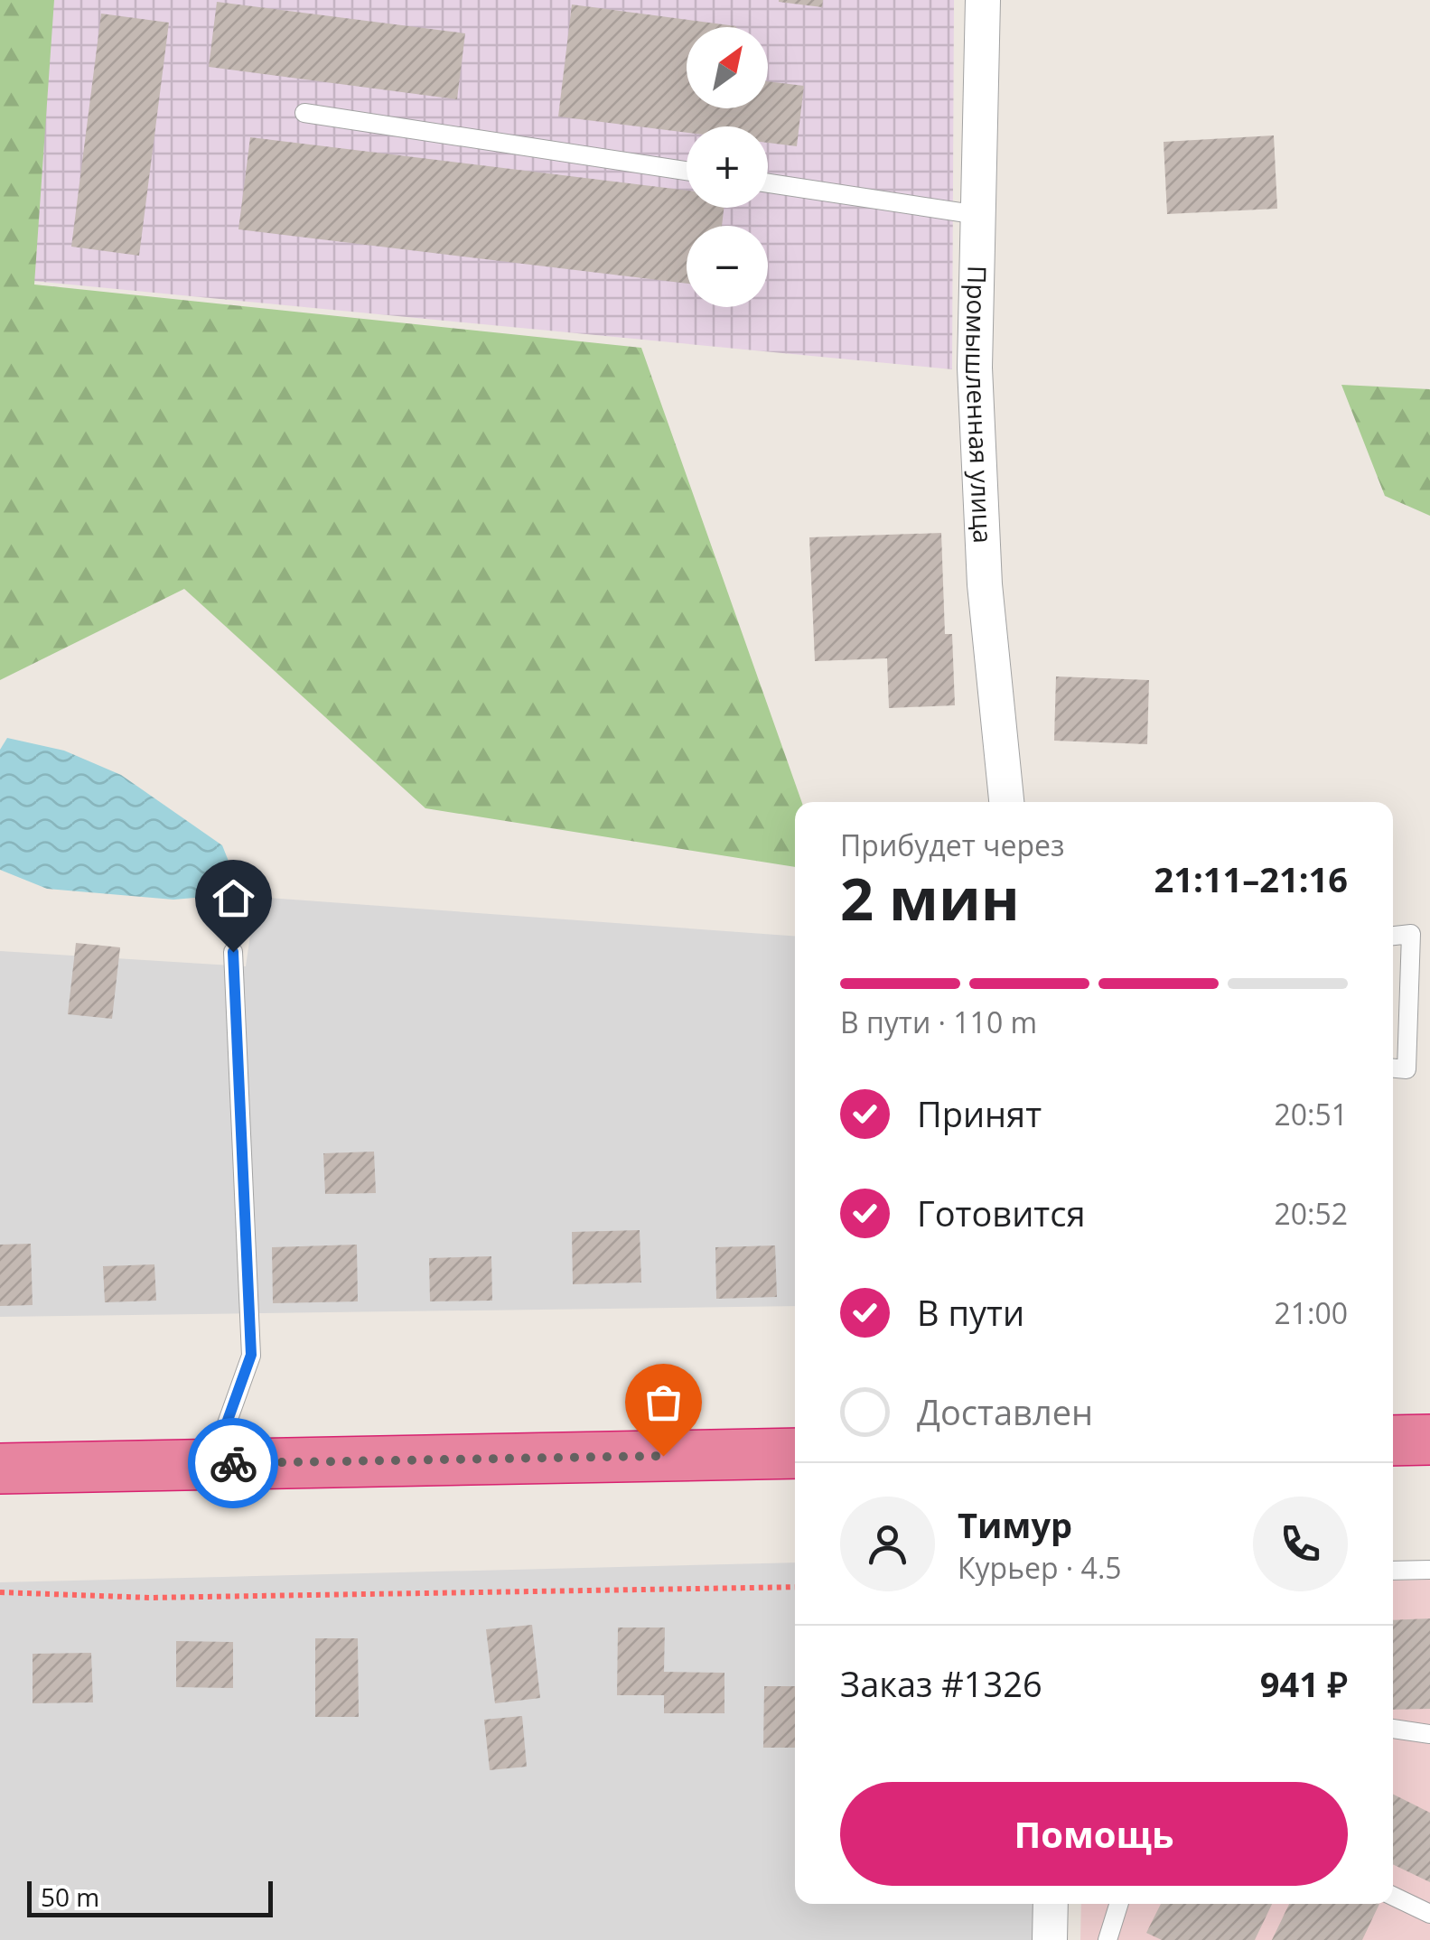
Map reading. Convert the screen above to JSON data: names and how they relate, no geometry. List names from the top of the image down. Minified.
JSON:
{"streets":{"street":["Промышленная улица"]},"scale_bar":"50 m","north":"top right","page":{"map_buttons":["+","−"],"heading":["2 мин","Прибудет через","21:11–21:16"],"panel":["Тимур","Курьер · 4.5","Заказ #1326","941 ₽"],"bar":"В пути · 110 m","list":[["Принят","20:51"],["Готовится","20:52"],["В пути","21:00"],"Доставлен"],"buttons":"Помощь","scale":"50 m"}}
